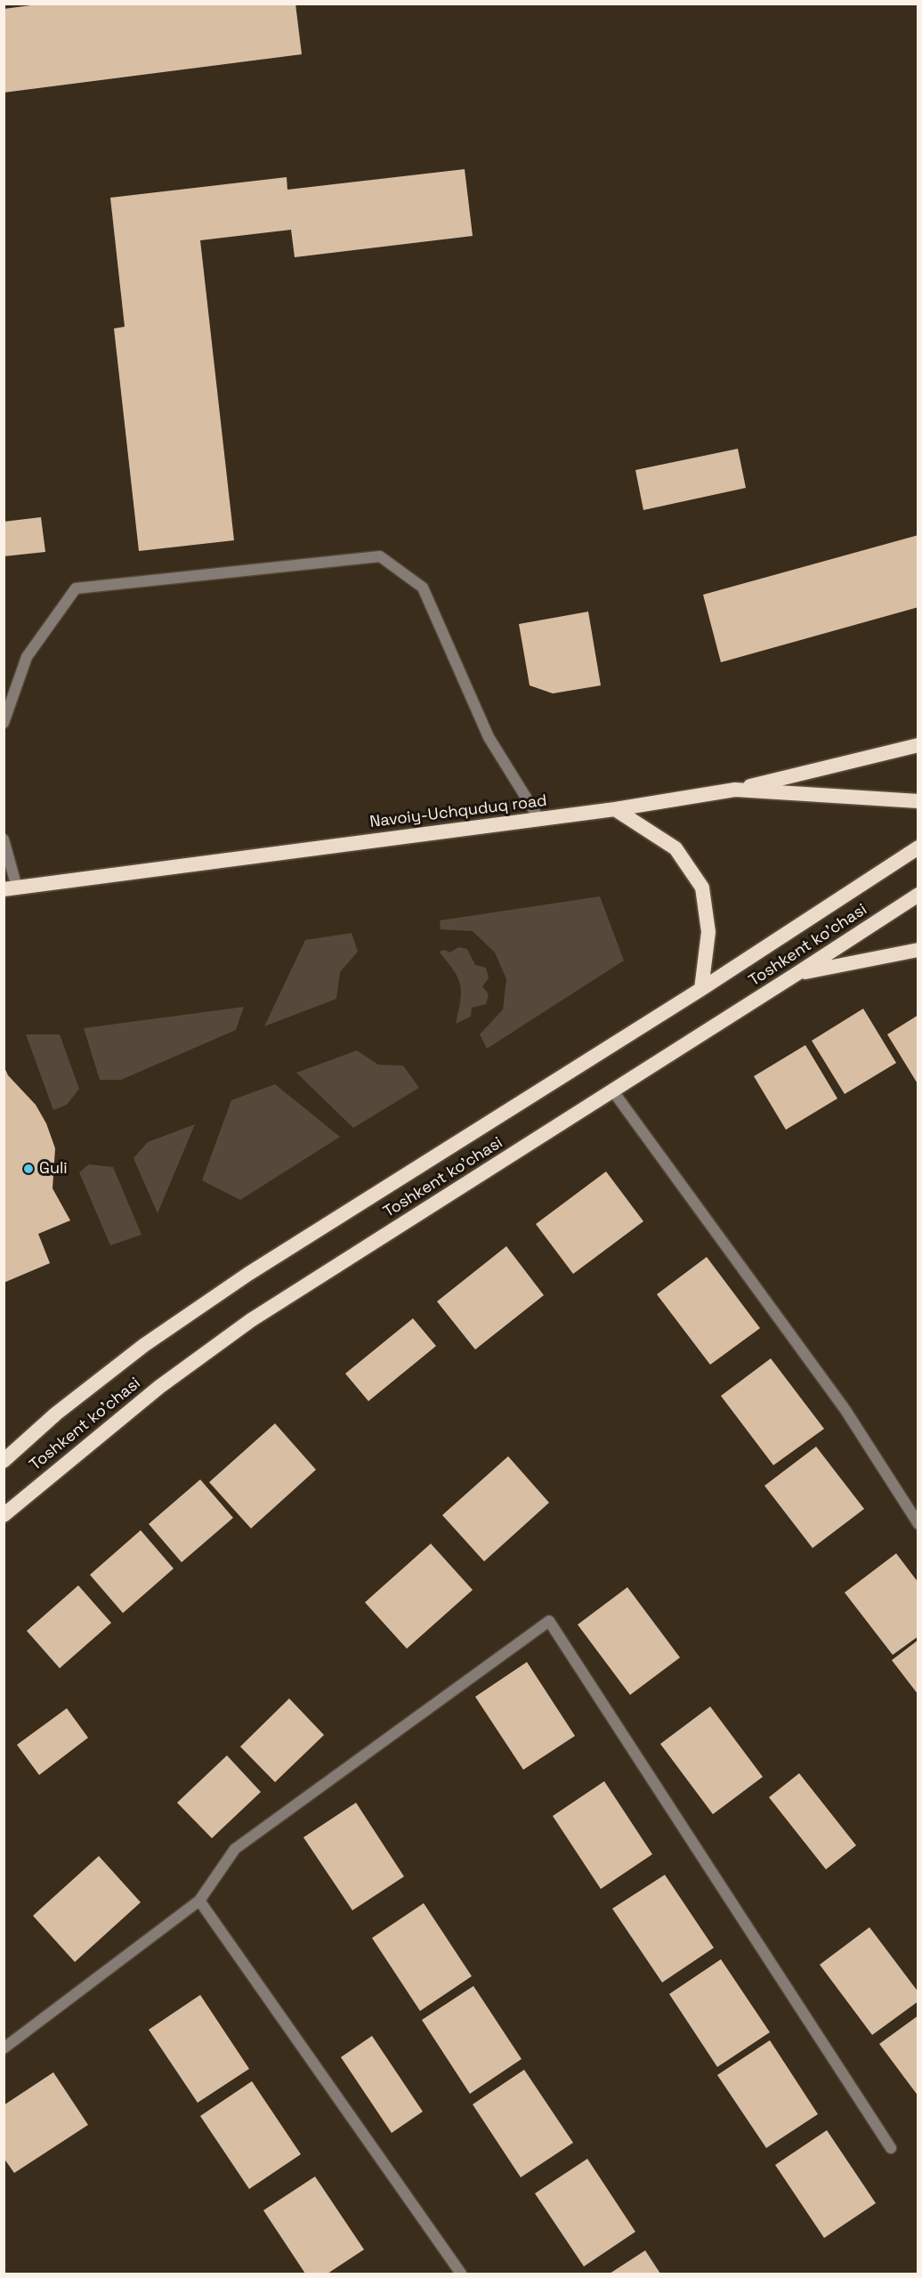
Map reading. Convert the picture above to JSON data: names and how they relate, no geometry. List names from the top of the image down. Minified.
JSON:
{"streets":{"highway":["Navoiy-Uchquduq road","Toshkent ko'chasi"]},"places":["Guli"]}
